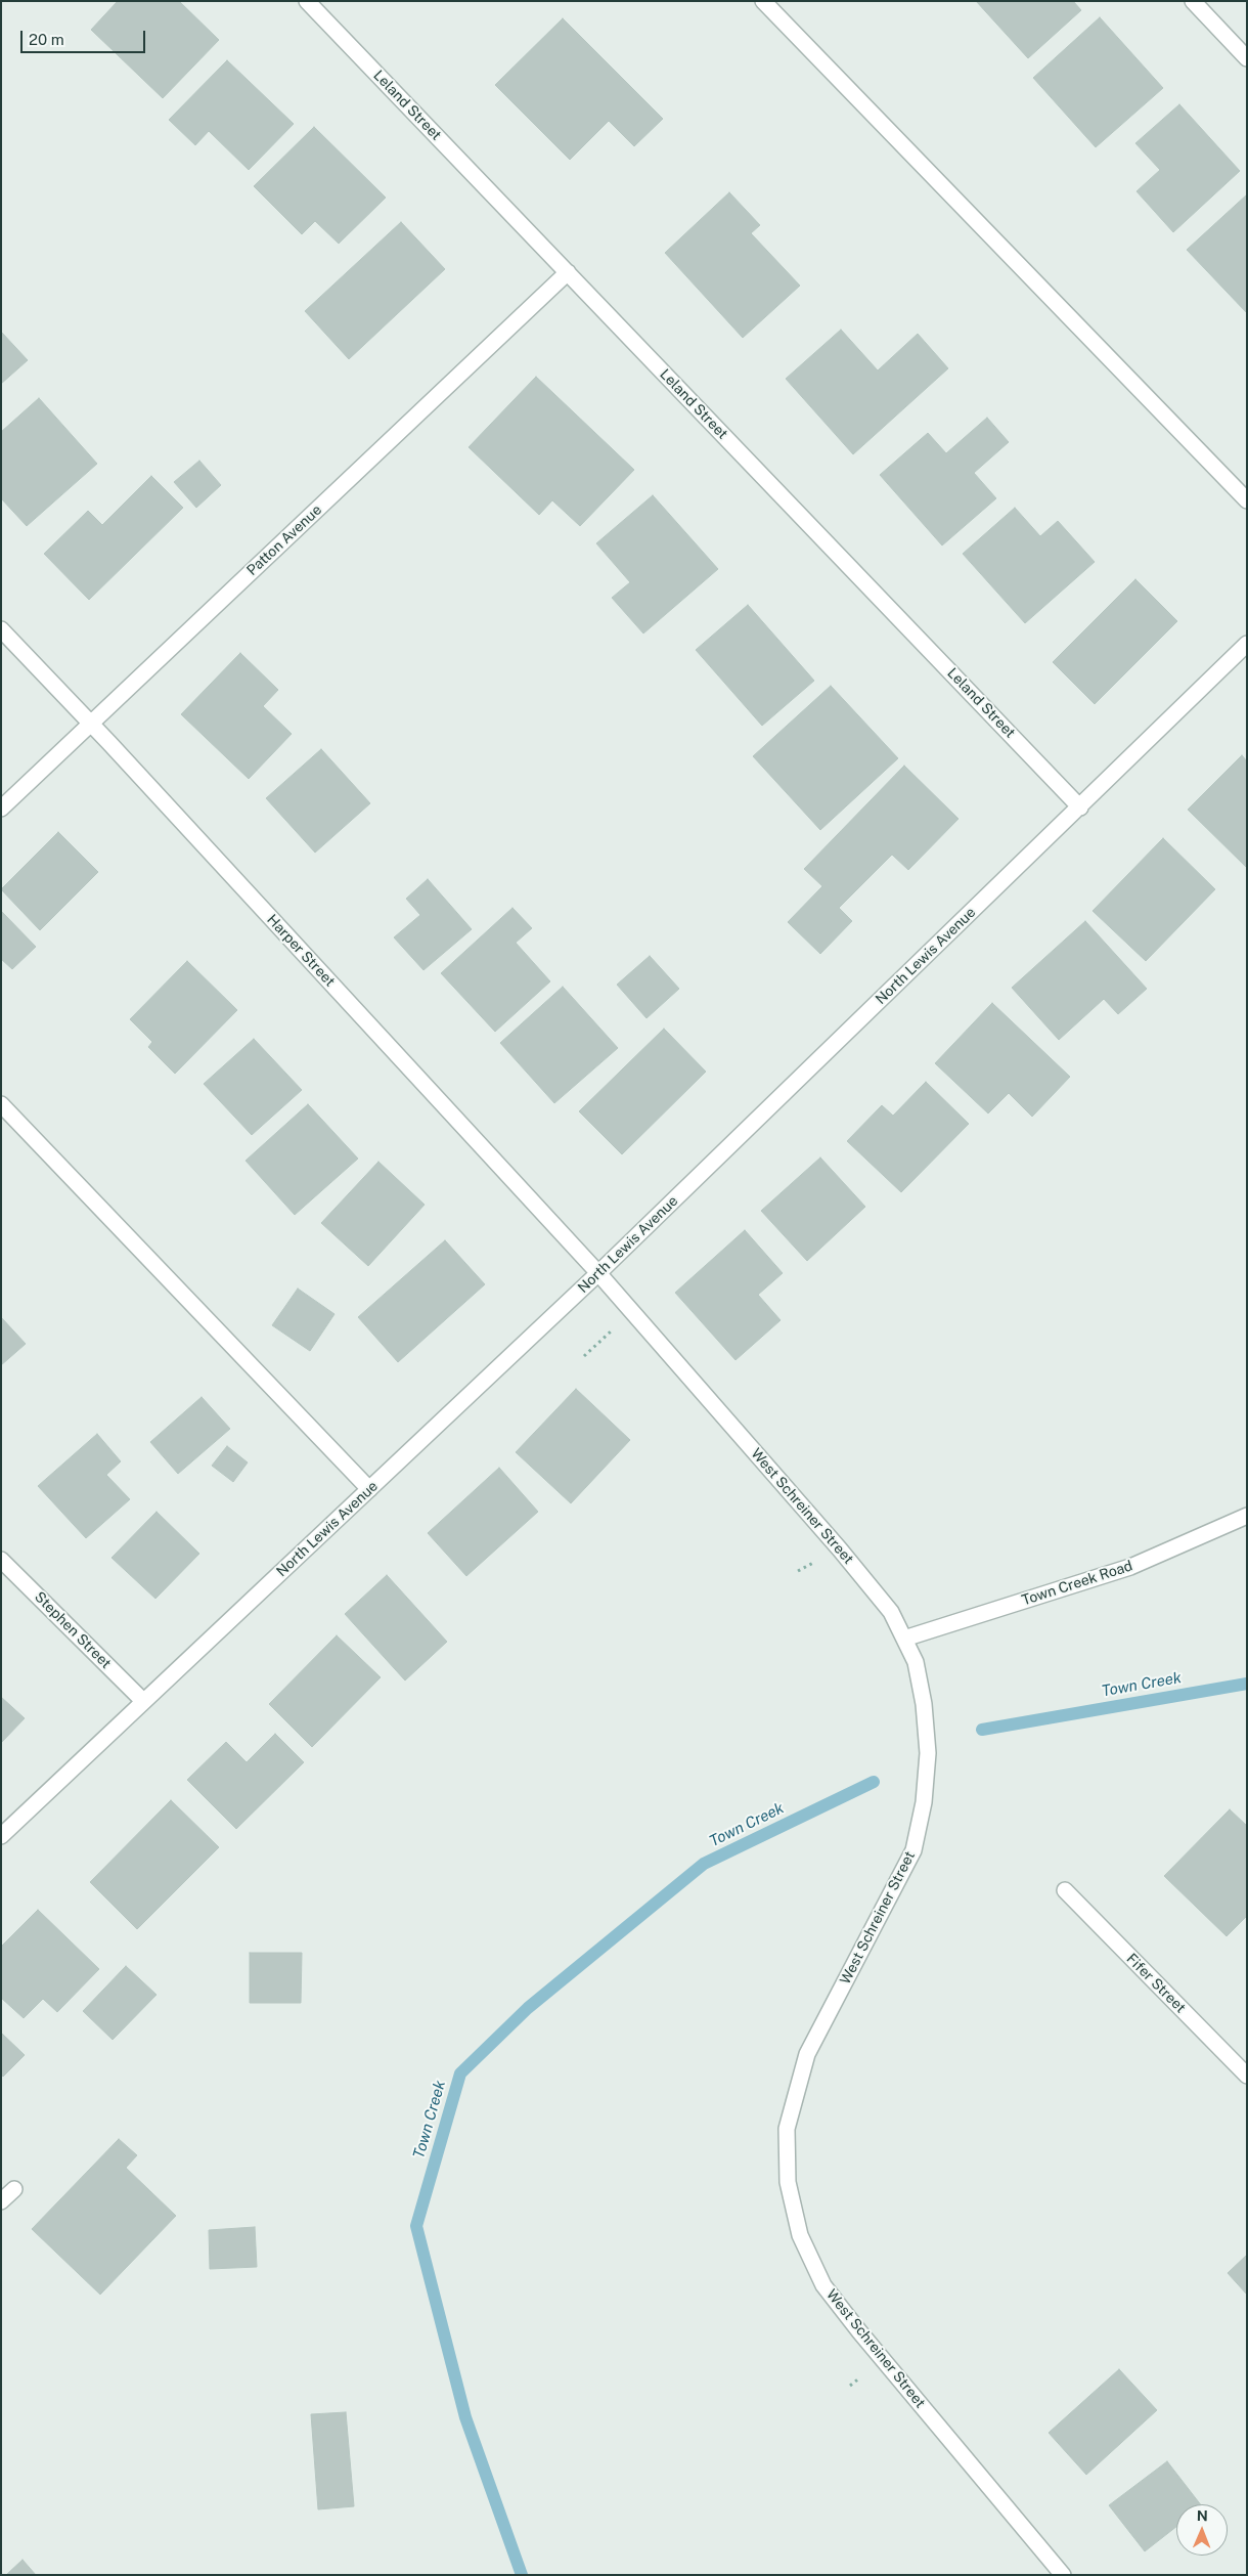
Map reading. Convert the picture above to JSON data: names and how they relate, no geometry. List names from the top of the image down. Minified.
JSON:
{"streets":{"street":["Leland Street","Patton Avenue","Harper Street","North Lewis Avenue","West Schreiner Street","Town Creek Road","Stephen Street","Fifer Street"]},"crossings":[["Leland Street","Patton Avenue"],["Leland Street","North Lewis Avenue"],["Patton Avenue","Harper Street"],["Harper Street","North Lewis Avenue"],["Harper Street","West Schreiner Street"],["North Lewis Avenue","West Schreiner Street"],["North Lewis Avenue","Stephen Street"],["West Schreiner Street","Town Creek Road"]],"water":["Town Creek"],"scale_bar":"20 m","north":"top"}
